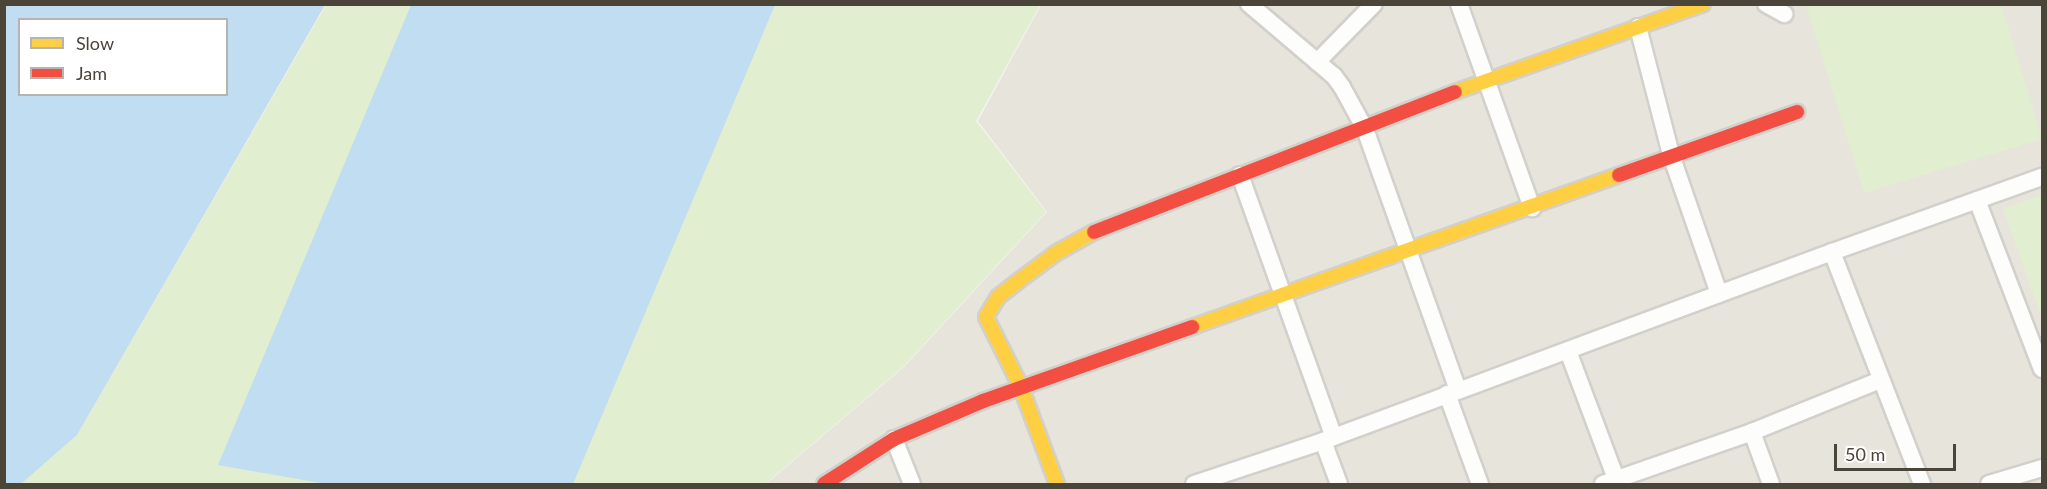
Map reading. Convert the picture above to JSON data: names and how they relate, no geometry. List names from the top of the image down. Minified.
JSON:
{"legend":["Slow","Jam"],"scale_bar":"50 m"}
